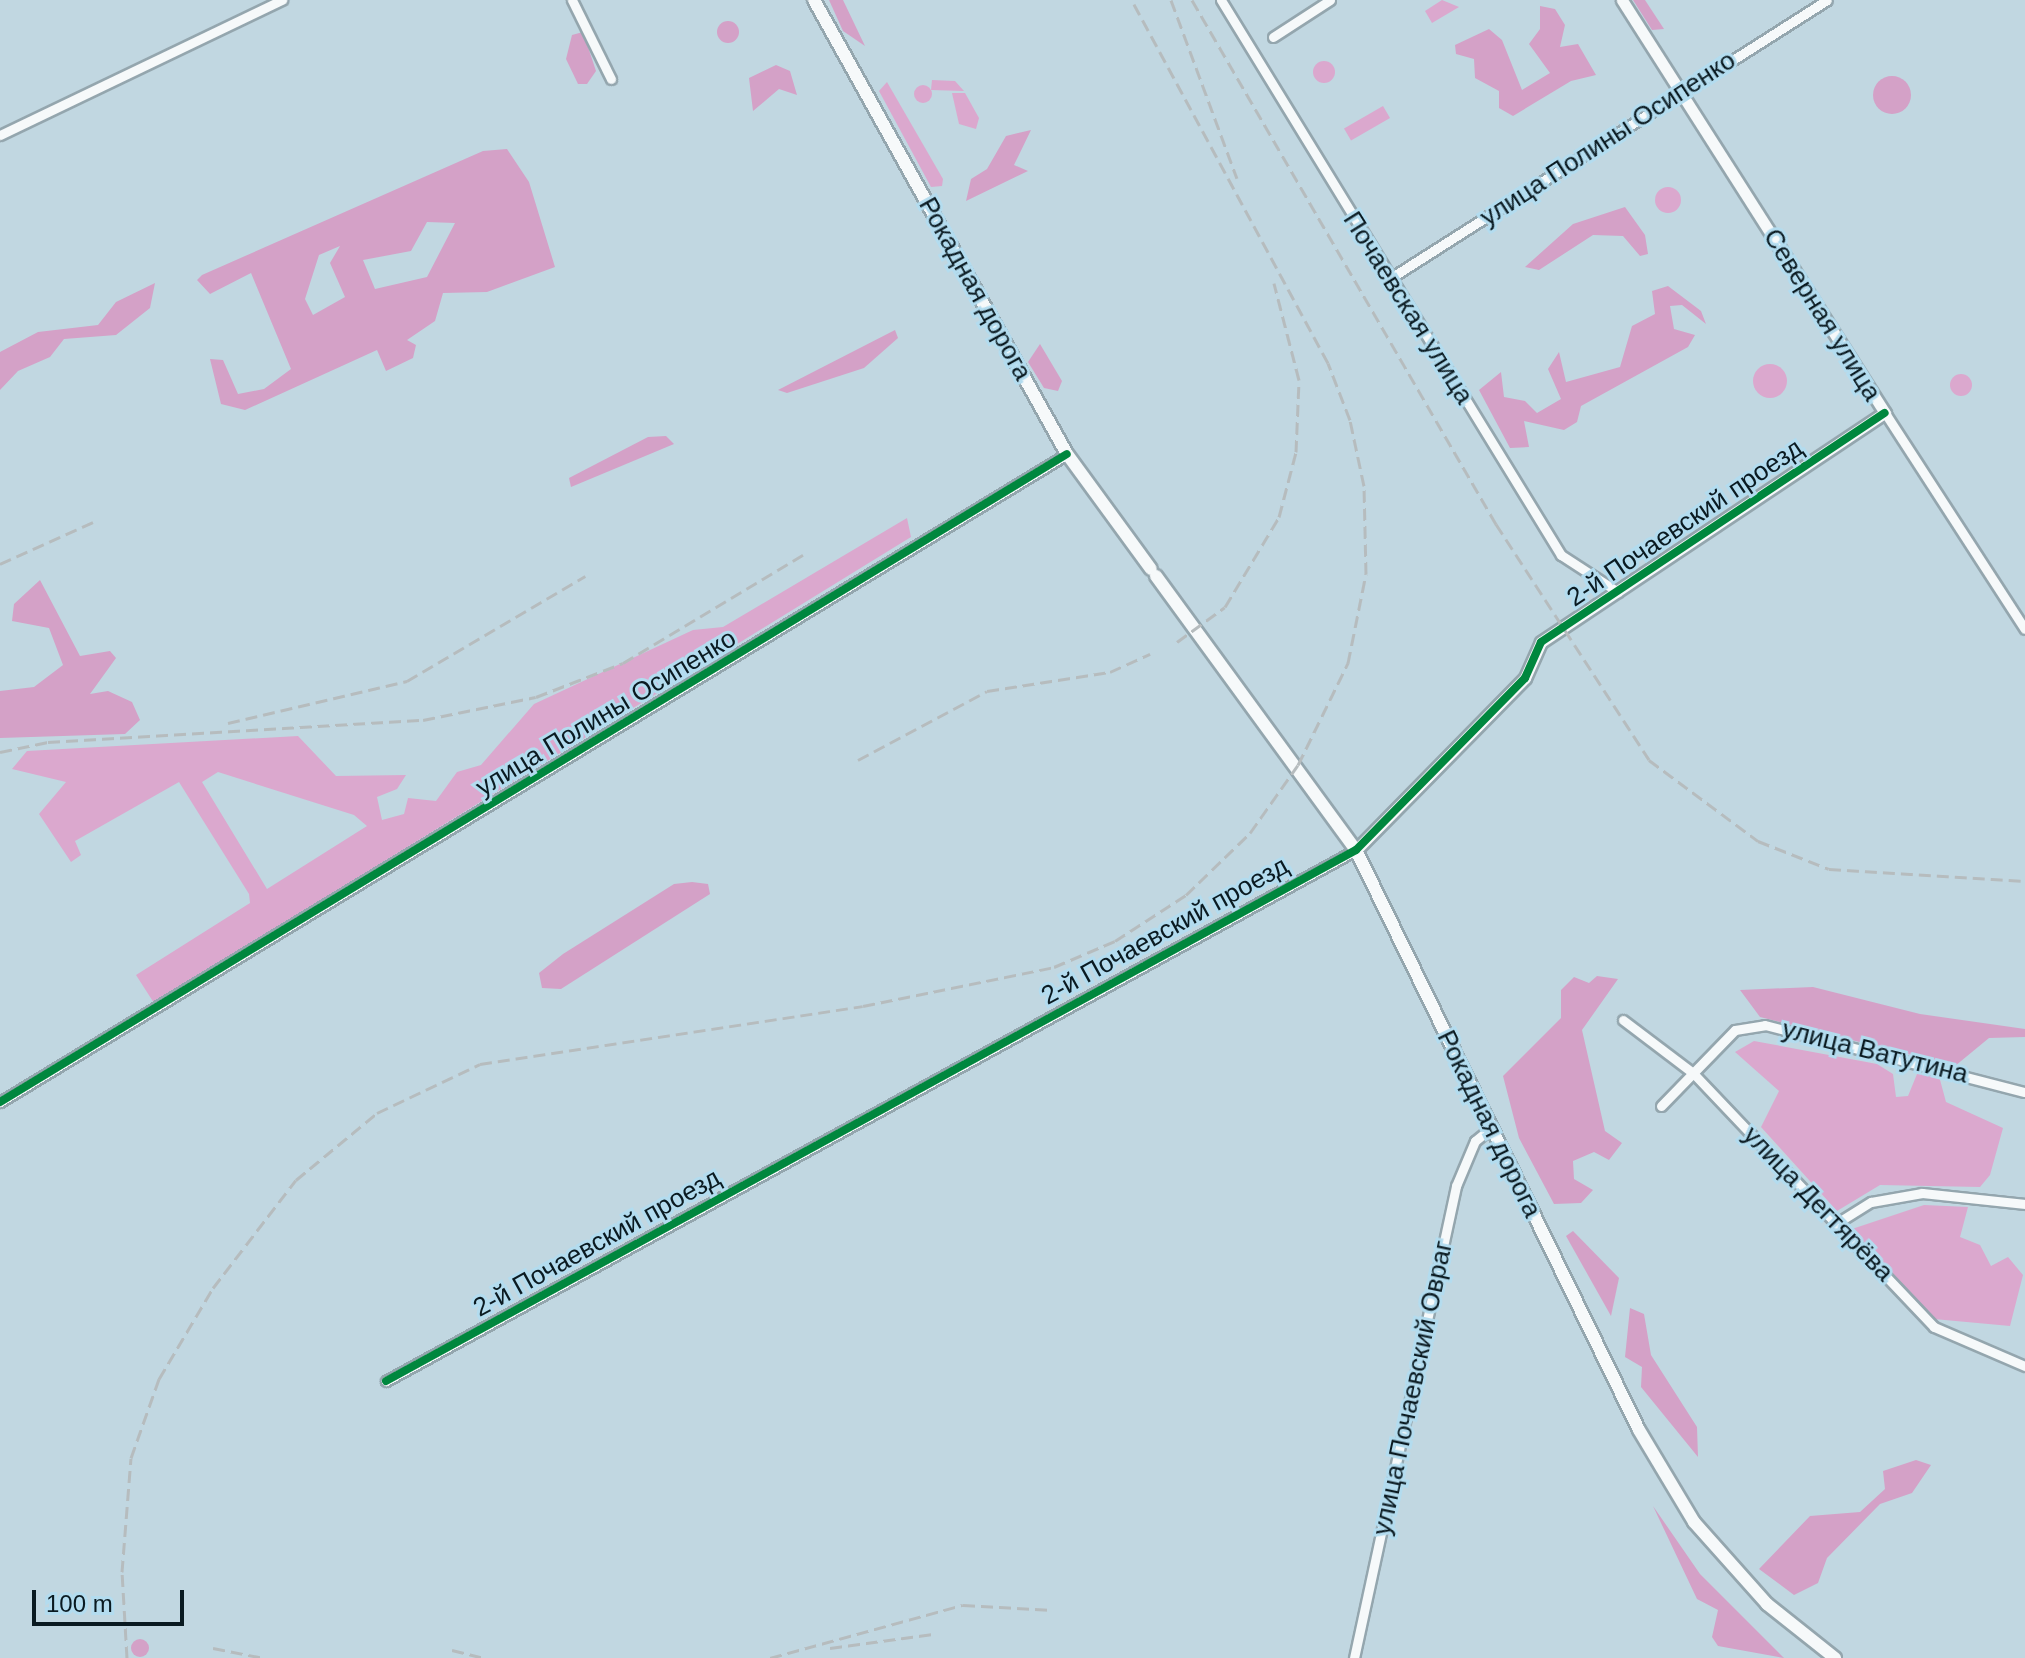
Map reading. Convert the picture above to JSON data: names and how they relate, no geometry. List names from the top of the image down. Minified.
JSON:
{"streets":{"main road":["Рокадная дорога"],"street":["улица Полины Осипенко","Почаевская улица","Северная улица","2-й Почаевский проезд","улица Ватутина","улица Дегтярёва","улица Почаевский Овраг"]},"crossings":[["улица Полины Осипенко","Рокадная дорога"],["улица Полины Осипенко","Почаевская улица"],["улица Полины Осипенко","Северная улица"],["Рокадная дорога","2-й Почаевский проезд"],["Рокадная дорога","улица Почаевский Овраг"],["Почаевская улица","2-й Почаевский проезд"],["Северная улица","2-й Почаевский проезд"],["улица Ватутина","улица Дегтярёва"]],"scale_bar":"100 m"}
